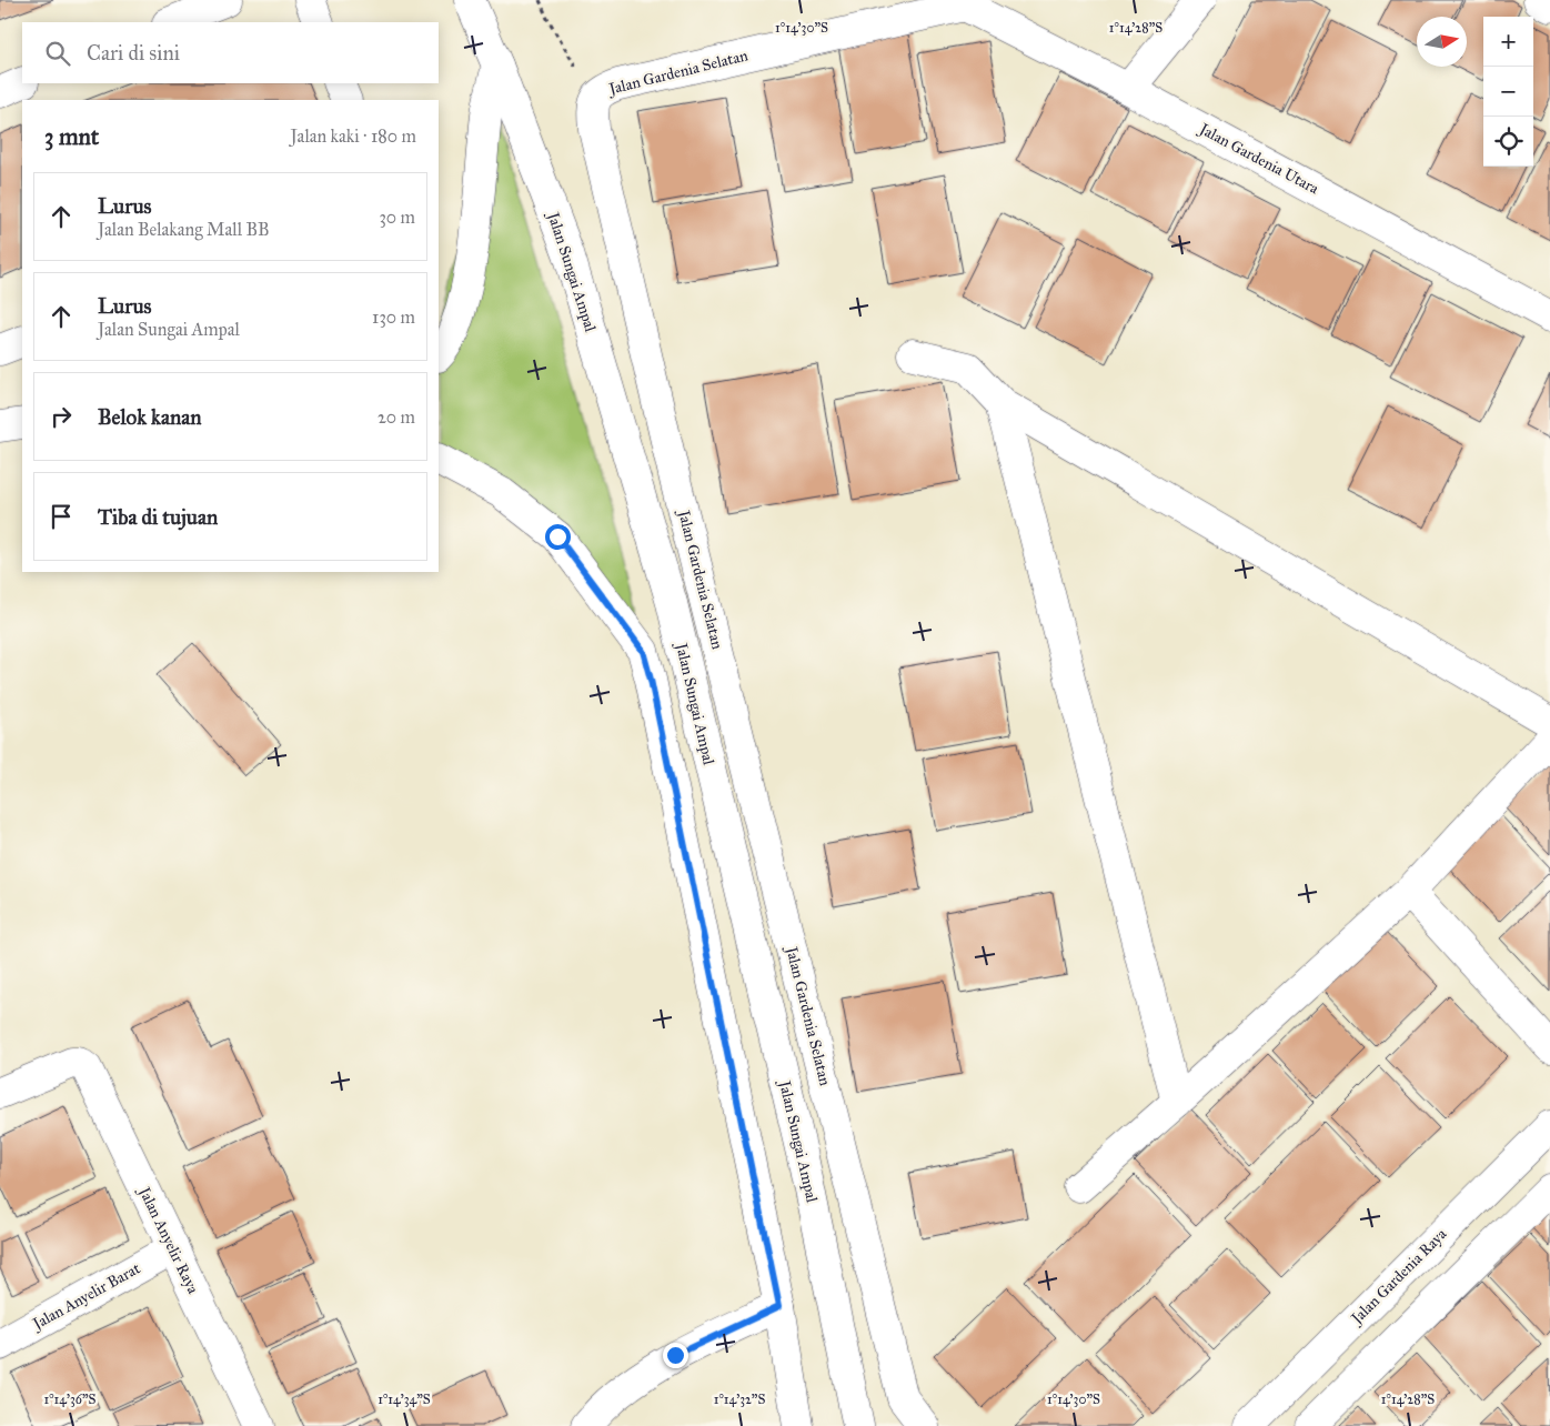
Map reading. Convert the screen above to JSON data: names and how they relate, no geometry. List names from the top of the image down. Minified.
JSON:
{"streets":{"street":["Jalan Gardenia Selatan","Jalan Gardenia Utara","Jalan Sungai Ampal","Jalan Anyelir Raya","Jalan Gardenia Raya","Jalan Anyelir Barat"]},"crossings":[["Jalan Gardenia Selatan","Jalan Gardenia Utara"],["Jalan Anyelir Raya","Jalan Anyelir Barat"]],"north":"right","page":{"map_buttons":["+","−"],"search":"Cari di sini","heading":["3 mnt","Jalan kaki · 180 m"],"list":[["Lurus","Jalan Belakang Mall BB","30 m"],["Lurus","Jalan Sungai Ampal","130 m"],["Belok kanan","20 m"],"Tiba di tujuan"]},"coordinates":["1°14'30\"S","1°14'28\"S","1°14'36\"S","1°14'34\"S","1°14'32\"S"]}
